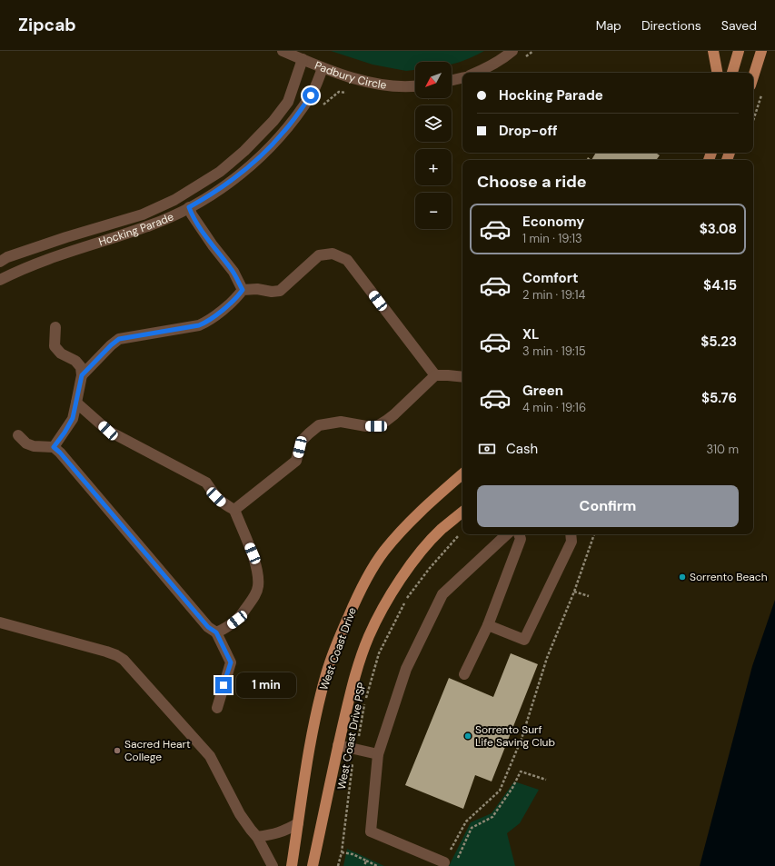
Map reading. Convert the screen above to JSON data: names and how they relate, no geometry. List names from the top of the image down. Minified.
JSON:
{"streets":{"main road":["West Coast Drive"],"street":["Padbury Circle","Hocking Parade"],"path":["West Coast Drive PSP"]},"crossings":[["Padbury Circle","Hocking Parade"]],"places":["Sorrento Beach","Sorrento Surf Life Saving Club","Sacred Heart College"],"north":"bottom left","page":{"header":"Zipcab","nav":["Map","Directions","Saved"],"map_buttons":["+","−"],"banner":["Hocking Parade","Drop-off"],"heading":"Choose a ride","list":[{"name":"Economy","note":"1 min · 19:13","value":"$3.08"},{"name":"Comfort","note":"2 min · 19:14","value":"$4.15"},{"name":"XL","note":"3 min · 19:15","value":"$5.23"},{"name":"Green","note":"4 min · 19:16","value":"$5.76"}],"pay":["Cash","310 m"],"buttons":"Confirm","bubble":"1 min"}}
